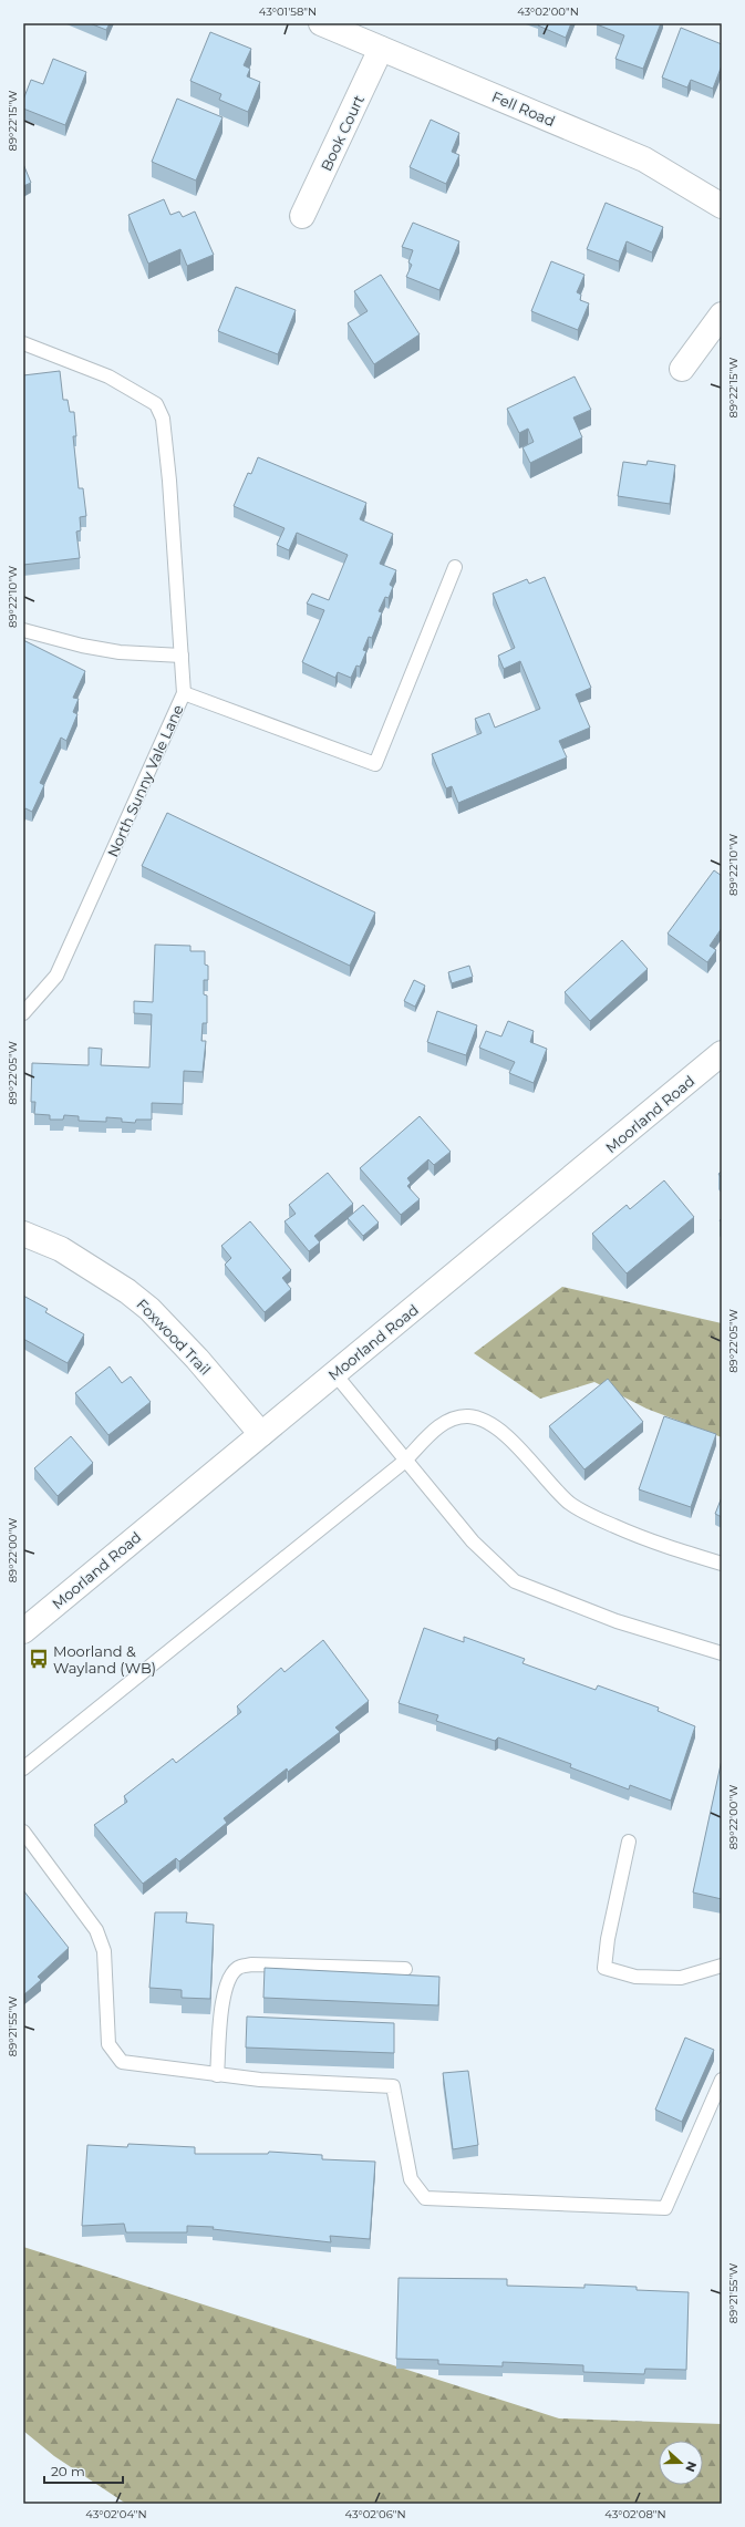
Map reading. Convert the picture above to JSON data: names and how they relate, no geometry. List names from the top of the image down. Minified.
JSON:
{"streets":{"street":["Fell Road","Book Court","Moorland Road","Foxwood Trail"],"lane":["North Sunny Vale Lane"]},"crossings":[["Fell Road","Book Court"],["Moorland Road","Foxwood Trail"]],"places":{"bus stop":["Moorland & Wayland (WB)"]},"scale_bar":"20 m","north":"right","coordinates":["43°01'58\"N","43°02'00\"N","89°22'15\"W","89°22'10\"W","89°22'05\"W","89°22'00\"W","89°21'55\"W","43°02'04\"N","43°02'06\"N","43°02'08\"N"]}
